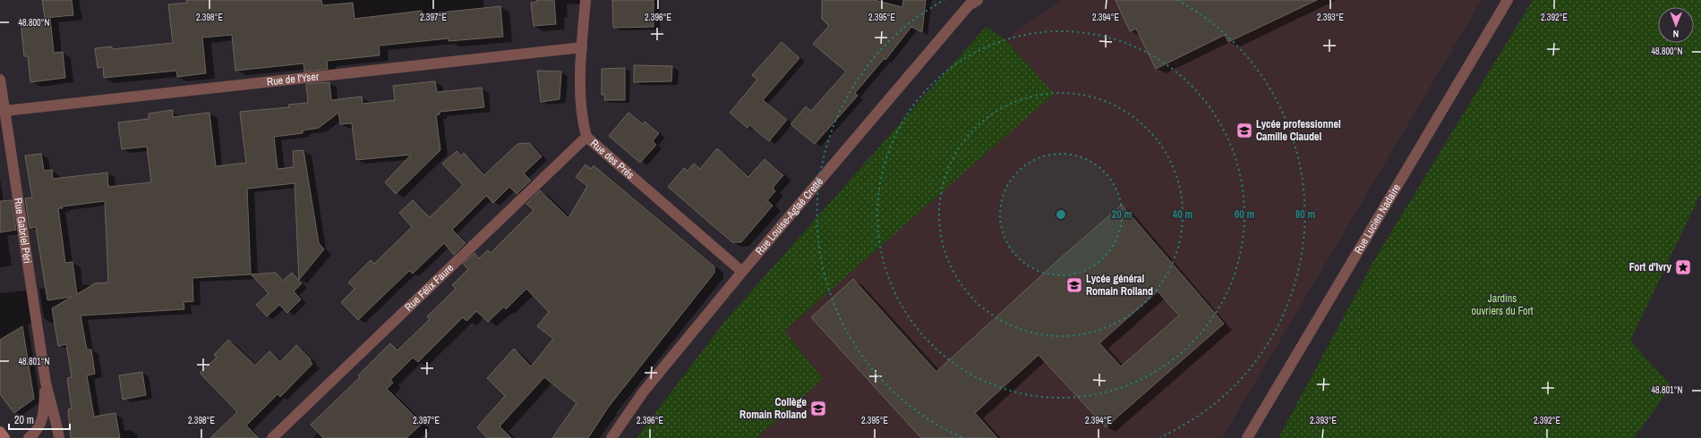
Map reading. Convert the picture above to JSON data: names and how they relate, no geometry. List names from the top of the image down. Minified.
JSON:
{"streets":{"street":["Rue de l'Yser","Rue des Prés","Rue Louise-Aglaé Cretté","Rue Lucien Nadaire","Rue Gabriel Péri","Rue Félix Faure"]},"crossings":[["Rue de l'Yser","Rue des Prés"],["Rue de l'Yser","Rue Gabriel Péri"],["Rue des Prés","Rue Louise-Aglaé Cretté"],["Rue des Prés","Rue Félix Faure"]],"parks":["Jardins ouvriers du Fort"],"places":{"school or university":["Lycée professionnel Camille Claudel","Lycée général Romain Rolland","Collège Romain Rolland"],"place":["Fort d'Ivry"]},"scale_bar":"20 m","north":"bottom","coordinates":["2.398°E","2.397°E","2.396°E","2.395°E","2.394°E","2.393°E","2.392°E","48.800°N","48.801°N"],"rings":["20 m","40 m","60 m","80 m"]}
